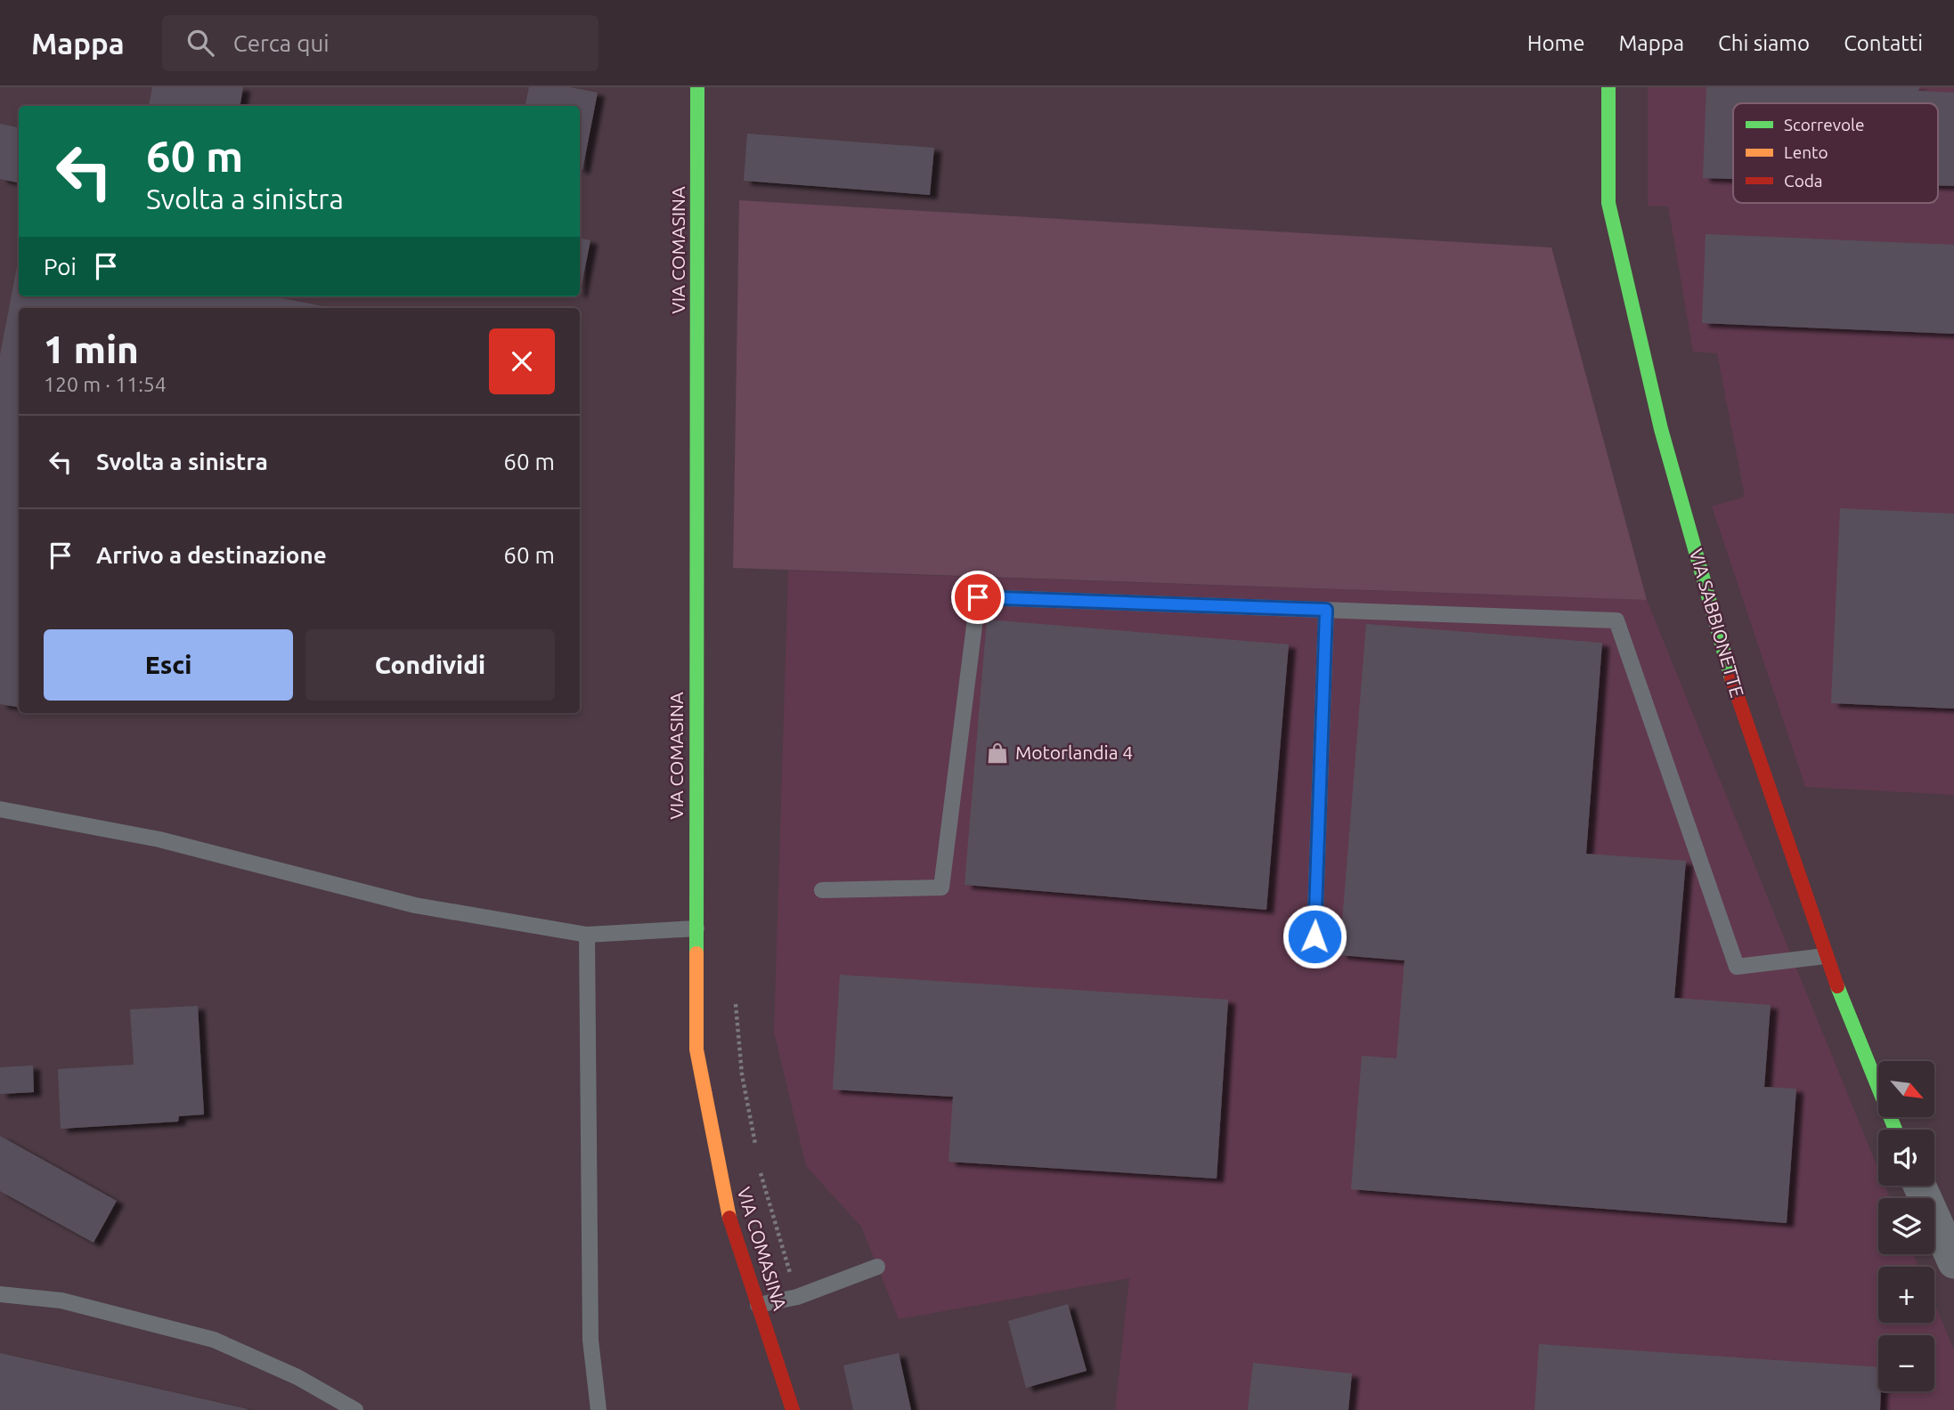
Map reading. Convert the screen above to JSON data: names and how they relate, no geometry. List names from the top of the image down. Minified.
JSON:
{"streets":{"main road":["VIA COMASINA","VIA SABBIONETTE"]},"places":{"shop":["Motorlandia 4"]},"legend":["Scorrevole","Lento","Coda"],"north":"bottom right","page":{"header":"Mappa","search":"Cerca qui","nav":["Home","Mappa","Chi siamo","Contatti"],"turn":["60 m","Svolta a sinistra"],"then":"Poi","heading":["1 min","120 m · 11:54"],"list":[{"name":"Svolta a sinistra","value":"60 m"},{"name":"Arrivo a destinazione","value":"60 m"}],"buttons":["Esci","Condividi"],"map_buttons":["+","−"]}}
